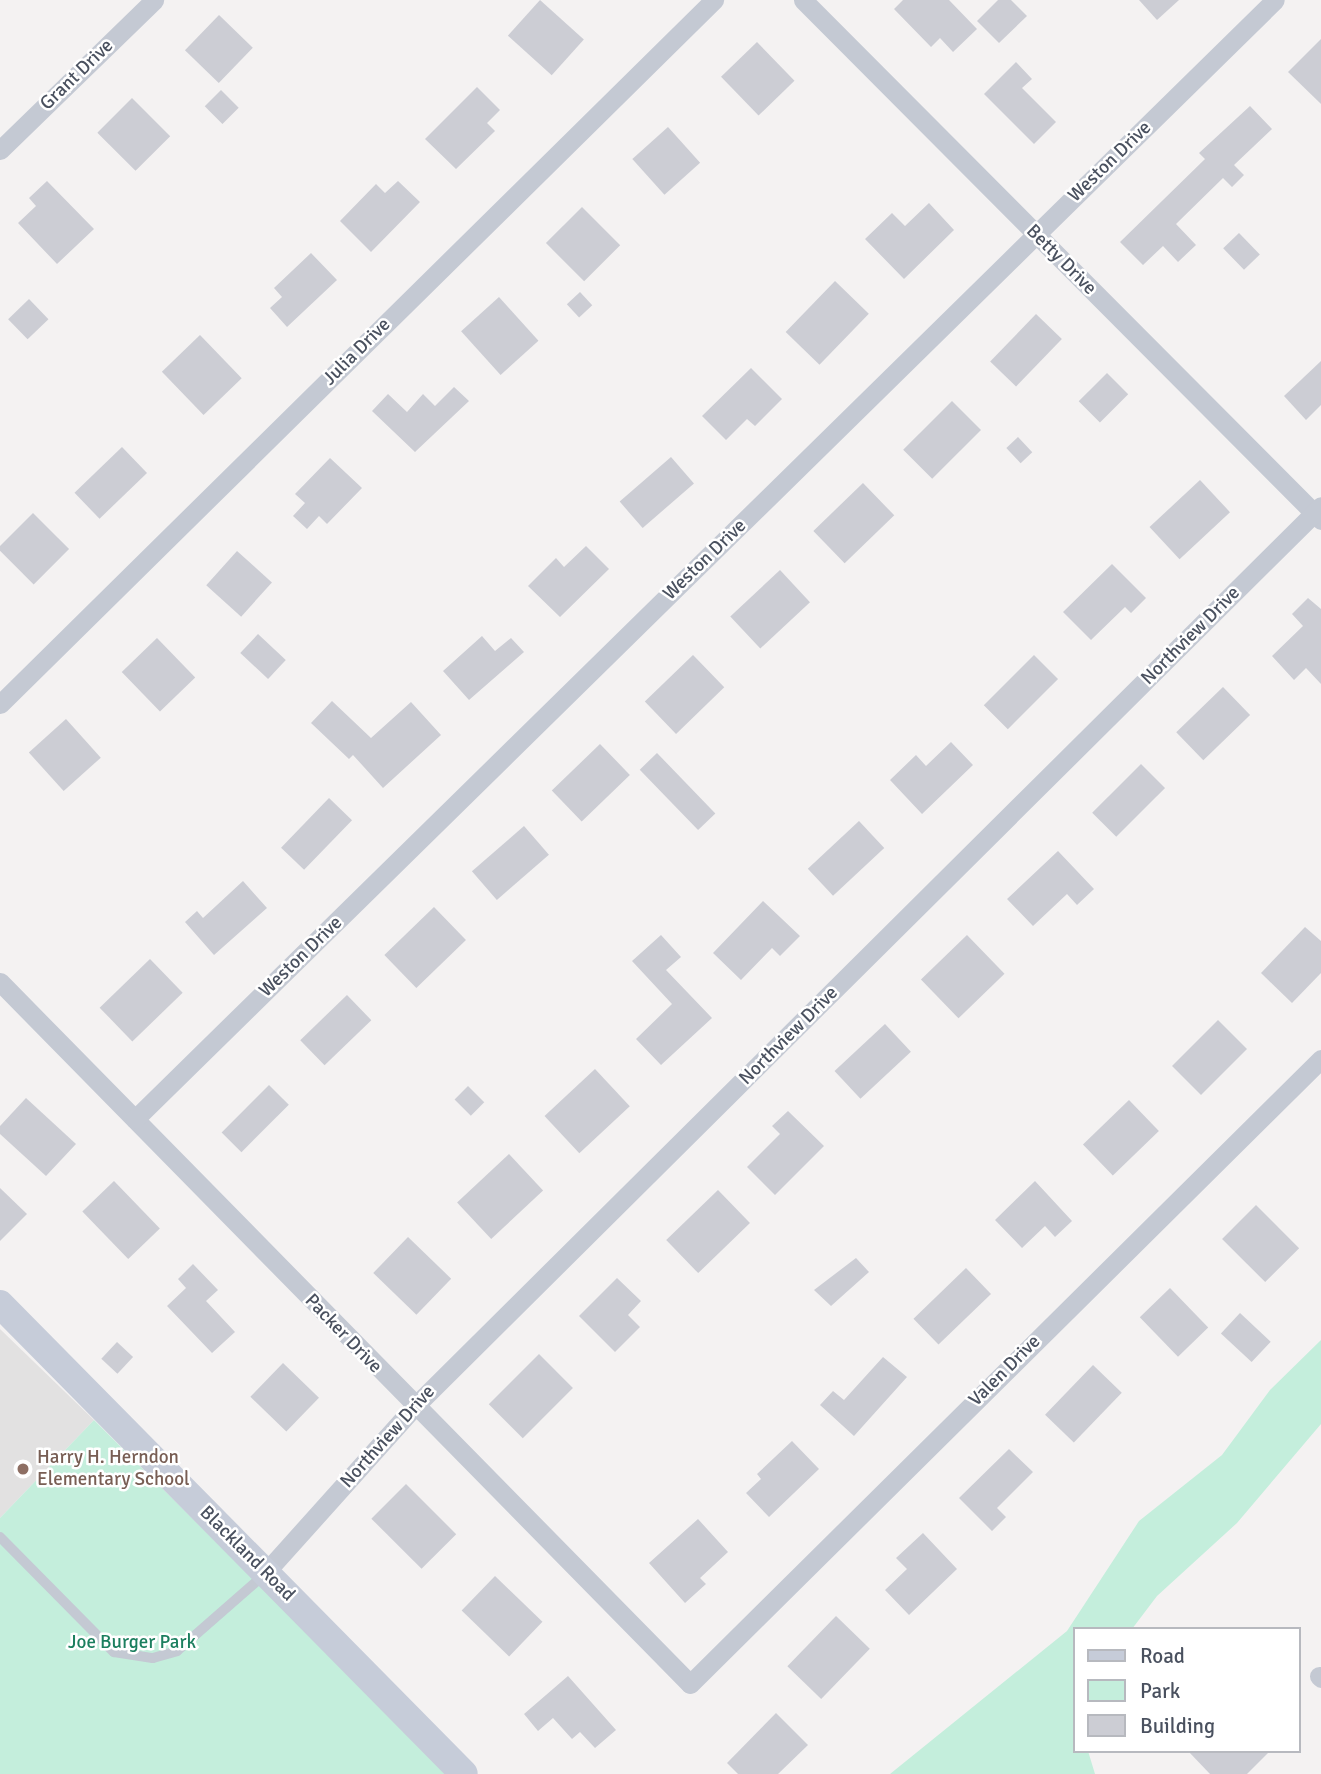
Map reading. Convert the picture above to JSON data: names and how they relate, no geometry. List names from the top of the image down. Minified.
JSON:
{"streets":{"street":["Grant Drive","Weston Drive","Betty Drive","Julia Drive","Northview Drive","Packer Drive","Valen Drive","Blackland Road"]},"crossings":[["Weston Drive","Betty Drive"],["Weston Drive","Packer Drive"],["Betty Drive","Northview Drive"],["Northview Drive","Packer Drive"],["Northview Drive","Blackland Road"],["Packer Drive","Valen Drive"]],"parks":["Joe Burger Park"],"places":["Harry H. Herndon Elementary School"],"legend":["Road","Park","Building"]}
